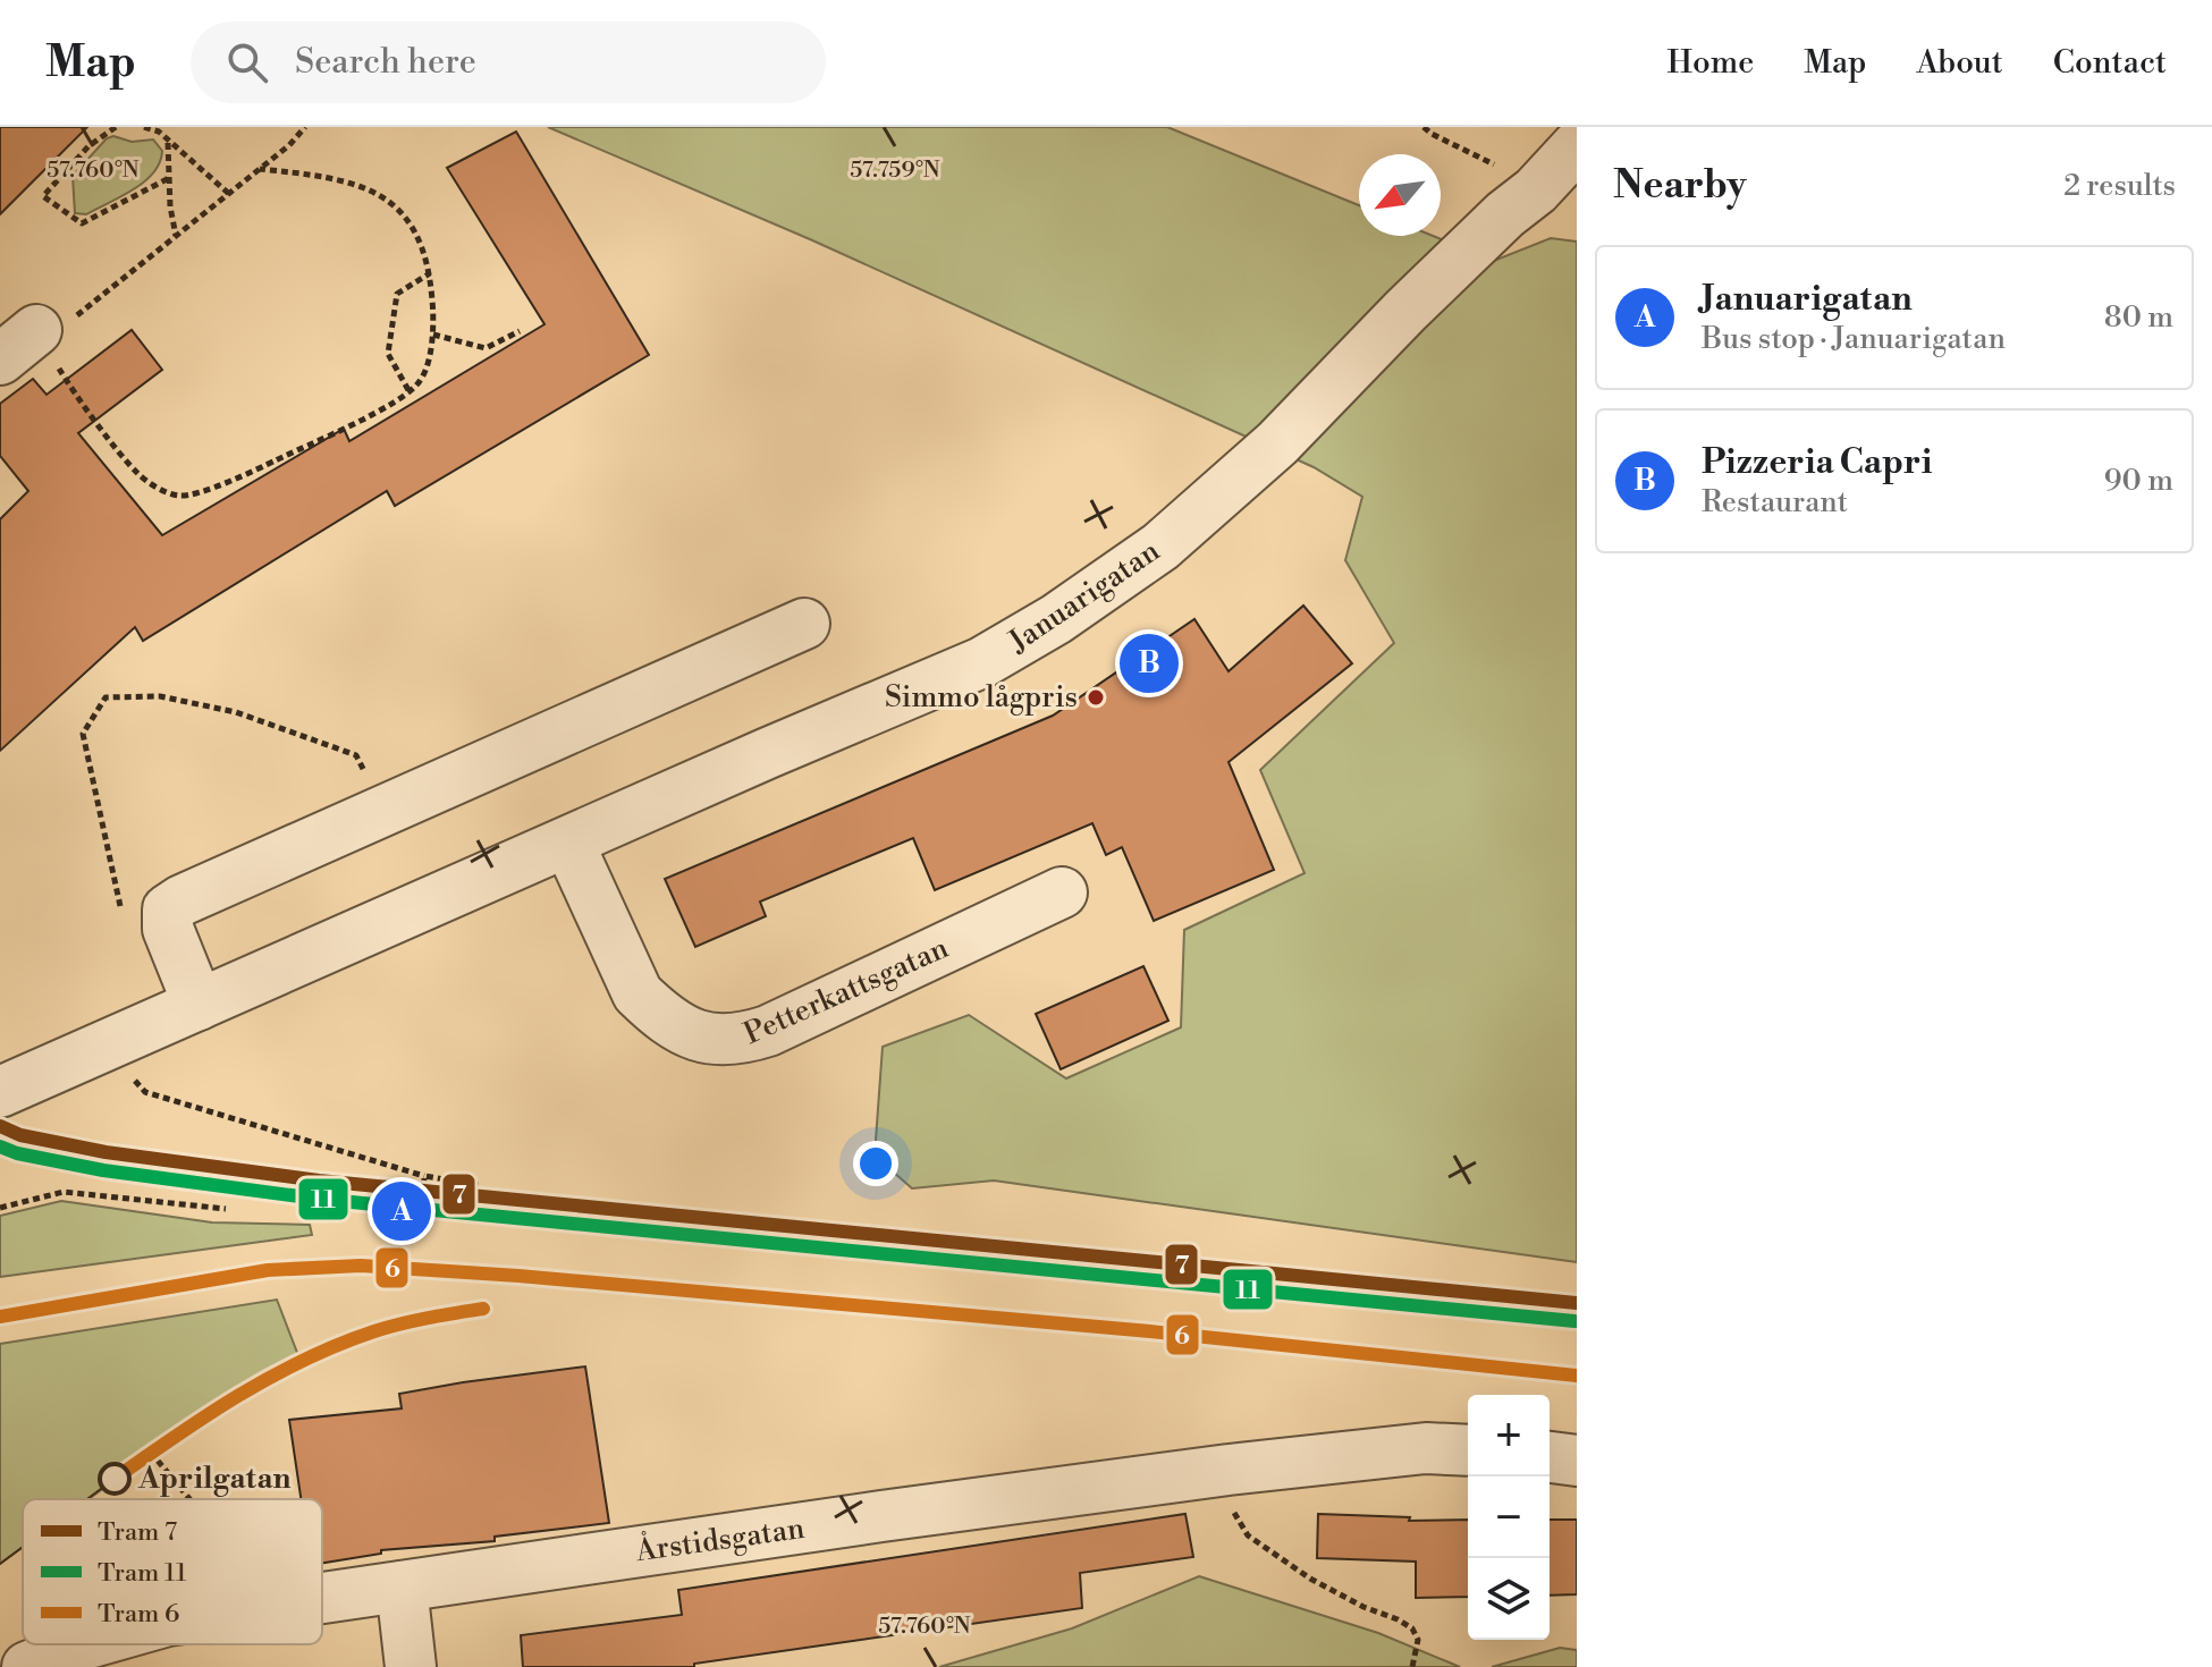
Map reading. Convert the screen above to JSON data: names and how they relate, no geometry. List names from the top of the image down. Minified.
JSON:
{"streets":{"street":["Januarigatan","Petterkattsgatan","Årstidsgatan"]},"crossings":[["Januarigatan","Petterkattsgatan"]],"places":["Simmo lågpris","Aprilgatan"],"lines":["tram line 7","tram line 11","tram line 6"],"legend":["Tram 7","Tram 11","Tram 6"],"north":"bottom left","page":{"header":"Map","search":"Search here","nav":["Home","Map","About","Contact"],"heading":["Nearby","2 results"],"list":[{"mark":"A","name":"Januarigatan","note":"Bus stop · Januarigatan","value":"80 m"},{"mark":"B","name":"Pizzeria Capri","note":"Restaurant","value":"90 m"}],"pins":["B","A"],"map_buttons":["+","−"]},"coordinates":["57.760°N","57.759°N"]}
